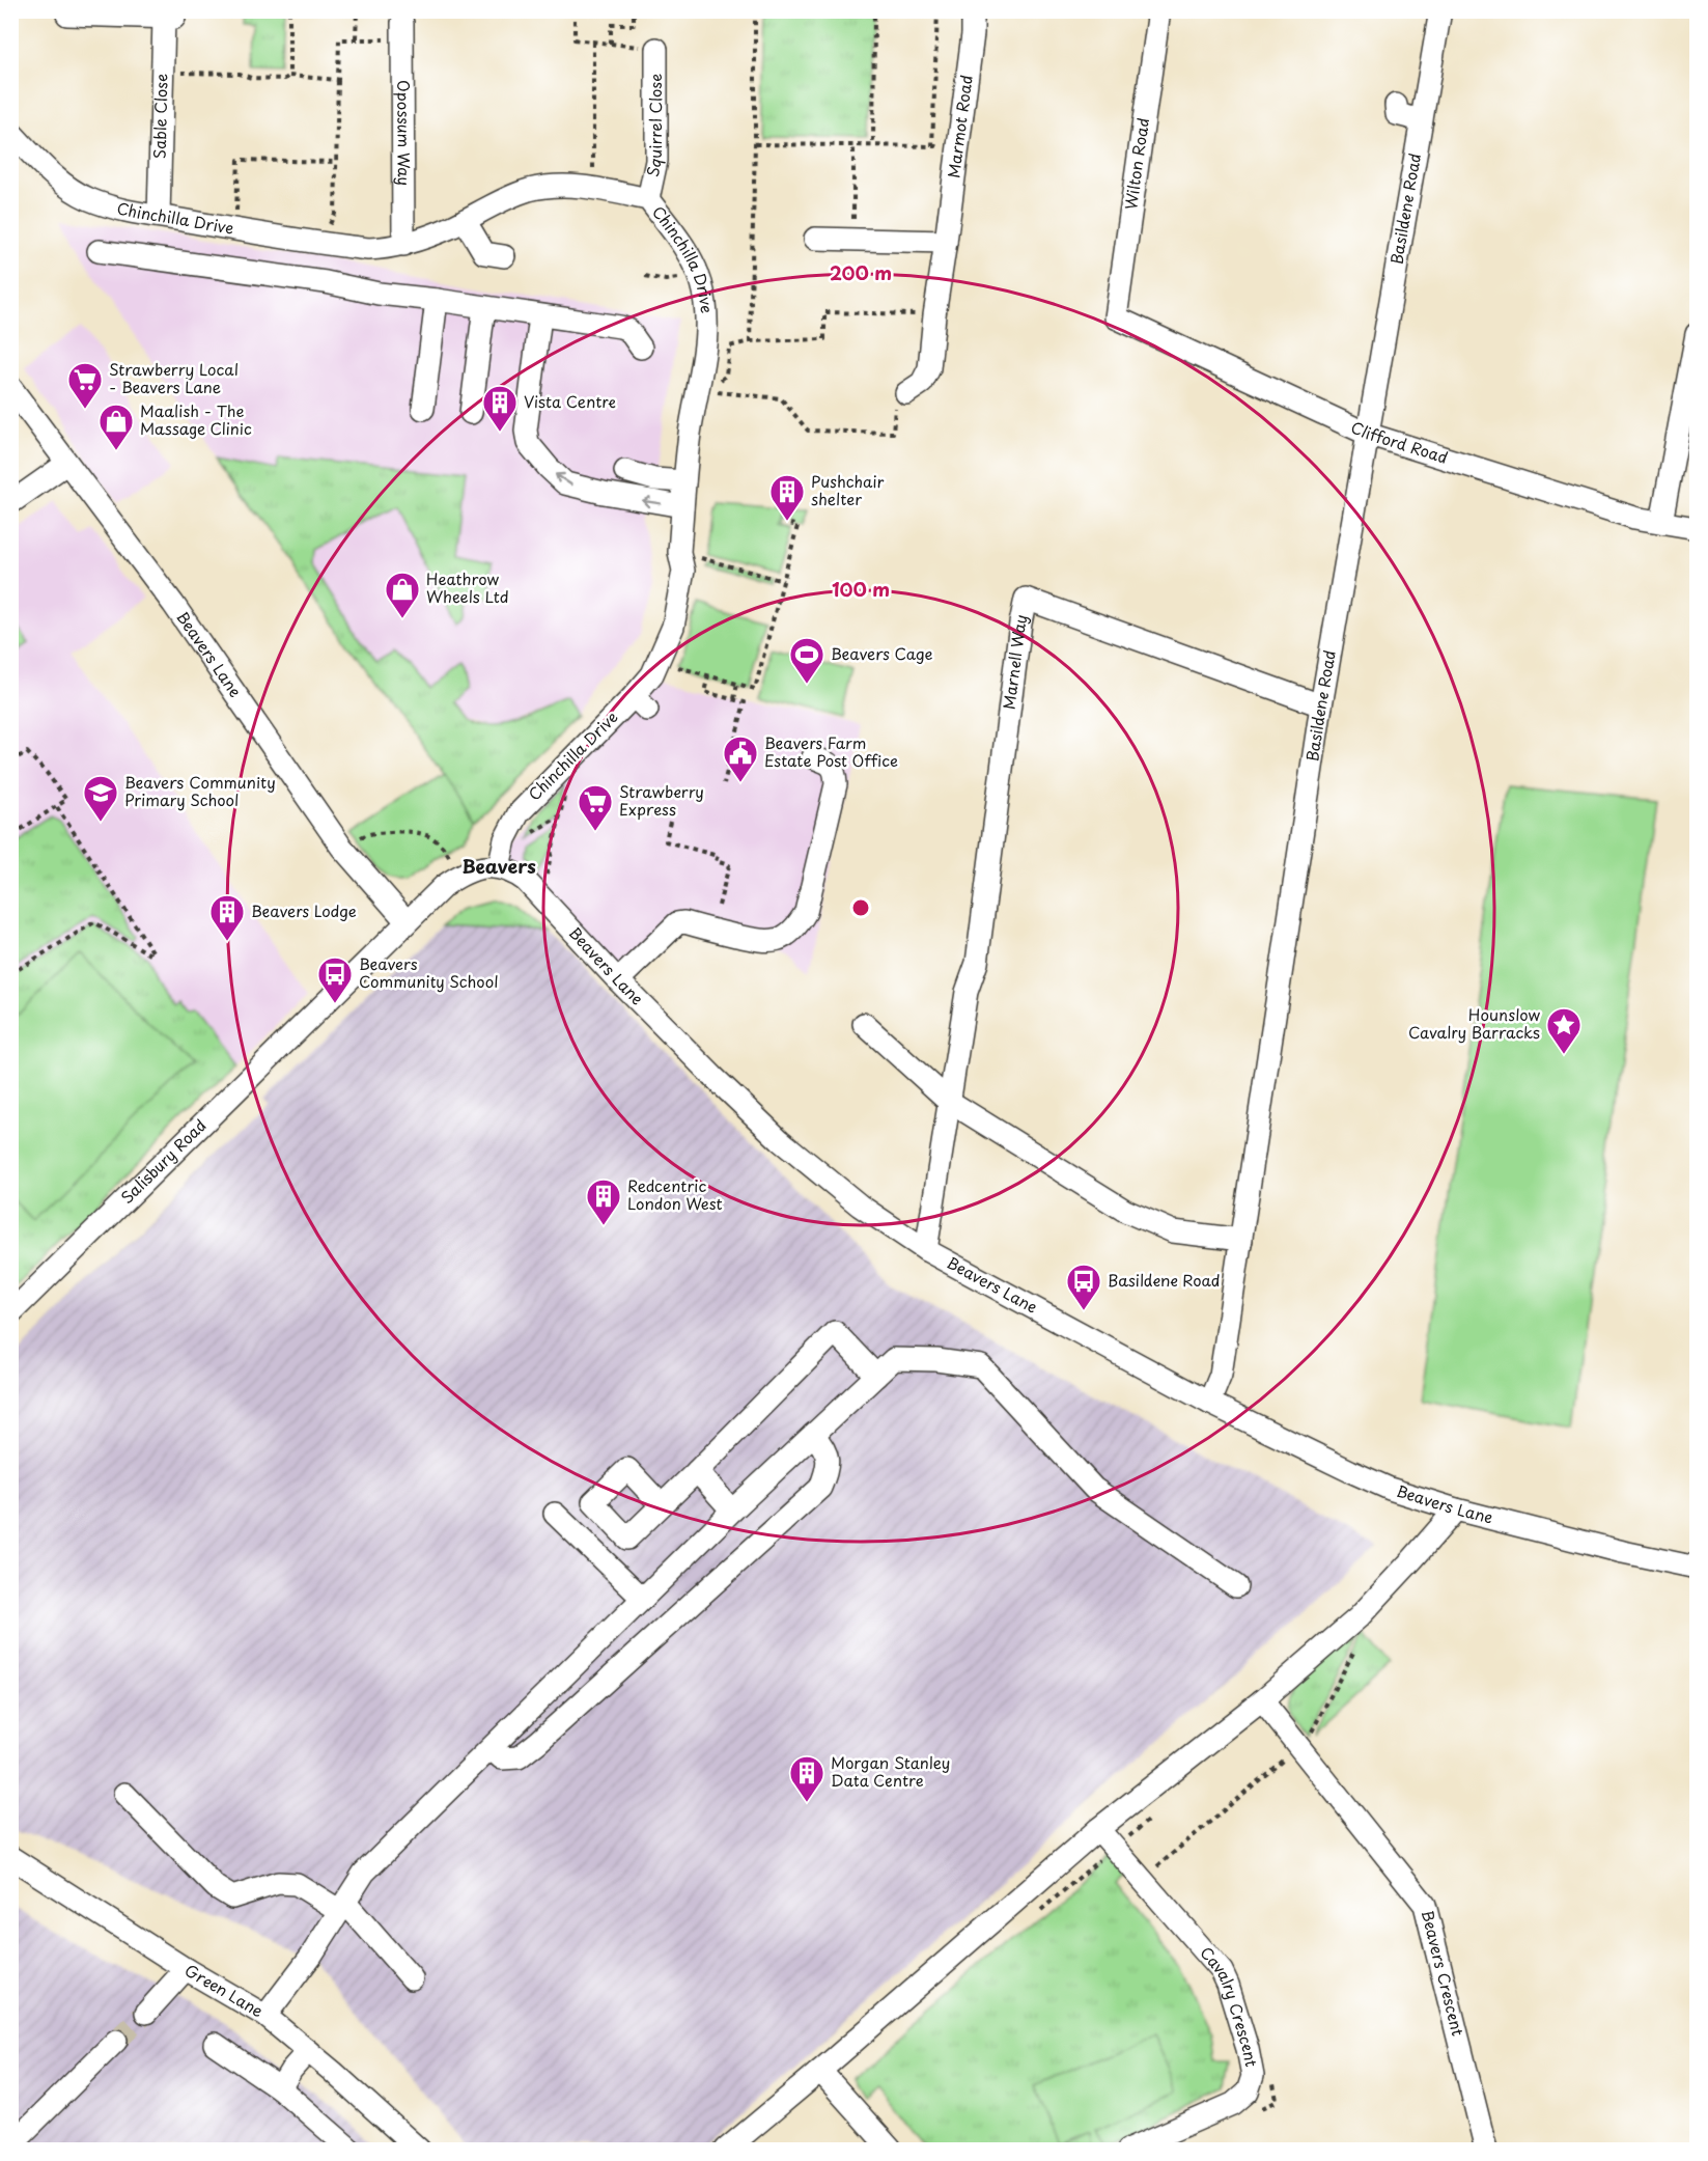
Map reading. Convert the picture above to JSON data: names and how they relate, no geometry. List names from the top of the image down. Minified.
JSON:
{"streets":{"street":["Sable Close","Squirrel Close","Marmot Road","Opossum Way","Wilton Road","Basildene Road","Chinchilla Drive","Clifford Road","Beavers Lane","Marnell Way","Salisbury Road","Beavers Crescent","Green Lane","Cavalry Crescent"]},"crossings":[["Sable Close","Chinchilla Drive"],["Squirrel Close","Chinchilla Drive"],["Opossum Way","Chinchilla Drive"],["Wilton Road","Clifford Road"],["Basildene Road","Clifford Road"],["Basildene Road","Beavers Lane"],["Basildene Road","Marnell Way"],["Chinchilla Drive","Beavers Lane"],["Beavers Lane","Salisbury Road"]],"districts":["Beavers"],"places":{"supermarket":["Strawberry Local - Beavers Lane","Strawberry Express"],"building":["Vista Centre","Pushchair shelter","Beavers Lodge","Redcentric London West","Morgan Stanley Data Centre"],"shop":["Maalish - The Massage Clinic","Heathrow Wheels Ltd"],"sports":["Beavers Cage"],"public building":["Beavers Farm Estate Post Office"],"school or university":["Beavers Community Primary School"],"bus stop":["Beavers Community School","Basildene Road"],"place":["Hounslow Cavalry Barracks"]},"rings":["200 m","100 m"]}
